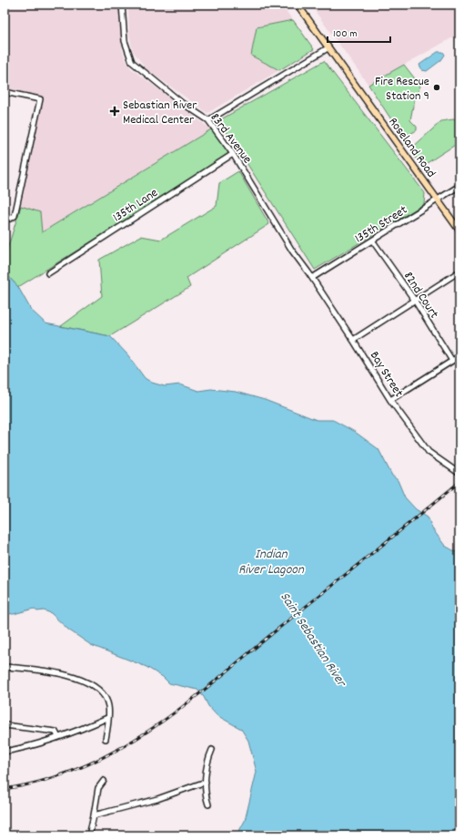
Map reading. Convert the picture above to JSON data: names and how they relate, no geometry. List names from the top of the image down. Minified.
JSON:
{"streets":{"main road":["Roseland Road"],"street":["83rd Avenue","135th Lane","135th Street","82nd Court","Bay Street"]},"crossings":[["83rd Avenue","135th Lane"],["83rd Avenue","135th Street"],["83rd Avenue","Bay Street"],["Roseland Road","135th Street"],["135th Street","82nd Court"],["135th Street","Bay Street"]],"water":["Indian River Lagoon","Saint Sebastian River"],"places":{"other":["Fire Rescue Station 9"],"health":["Sebastian River Medical Center"]},"scale_bar":"100 m"}
